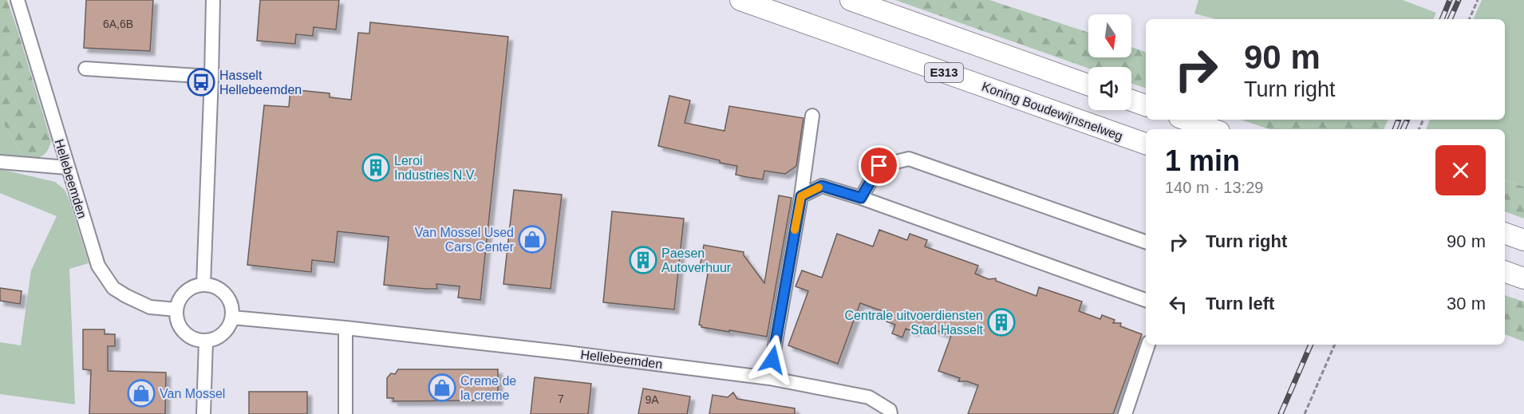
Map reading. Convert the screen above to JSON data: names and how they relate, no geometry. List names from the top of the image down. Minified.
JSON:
{"streets":{"highway":["E313","Koning Boudewijnsnelweg"],"street":["Hellebeemden"]},"places":{"bus stop":["Hasselt Hellebeemden"],"building":["Leroi Industries N.V.","Paesen Autoverhuur","Centrale uitvoerdiensten Stad Hasselt"],"shop":["Van Mossel Used Cars Center","Creme de la creme","Van Mossel"]},"house_numbers":["6A,6B","7","9A"],"north":"bottom","page":{"turn":["90 m","Turn right"],"heading":["1 min","140 m · 13:29"],"list":[{"name":"Turn right","value":"90 m"},{"name":"Turn left","value":"30 m"}]}}
